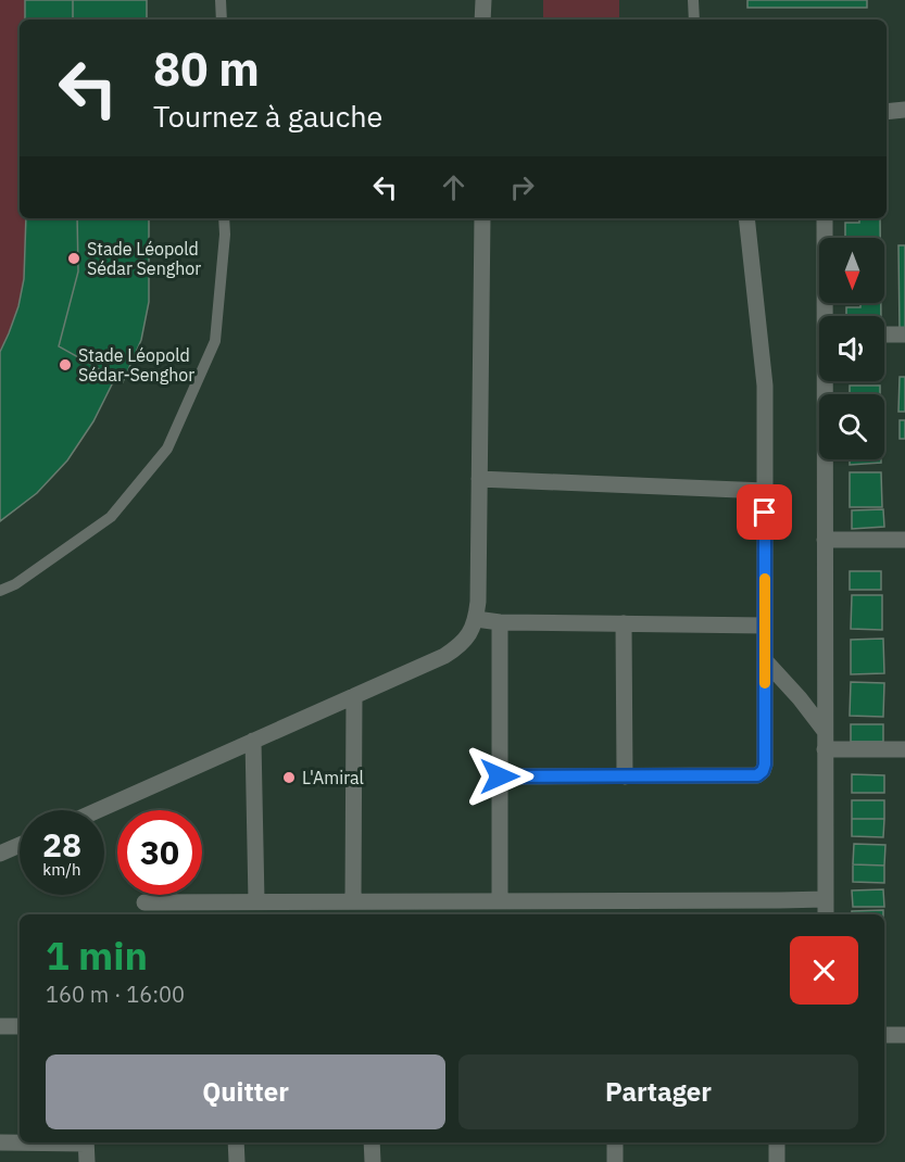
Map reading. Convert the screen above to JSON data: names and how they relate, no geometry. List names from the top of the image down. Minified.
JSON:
{"places":["Stade Léopold Sédar Senghor","Stade Léopold Sédar-Senghor","L'Amiral"],"north":"bottom","page":{"turn":["80 m","Tournez à gauche"],"speed":"28 km/h","limit":"30","heading":["1 min","160 m · 16:00"],"buttons":["Quitter","Partager"]}}
